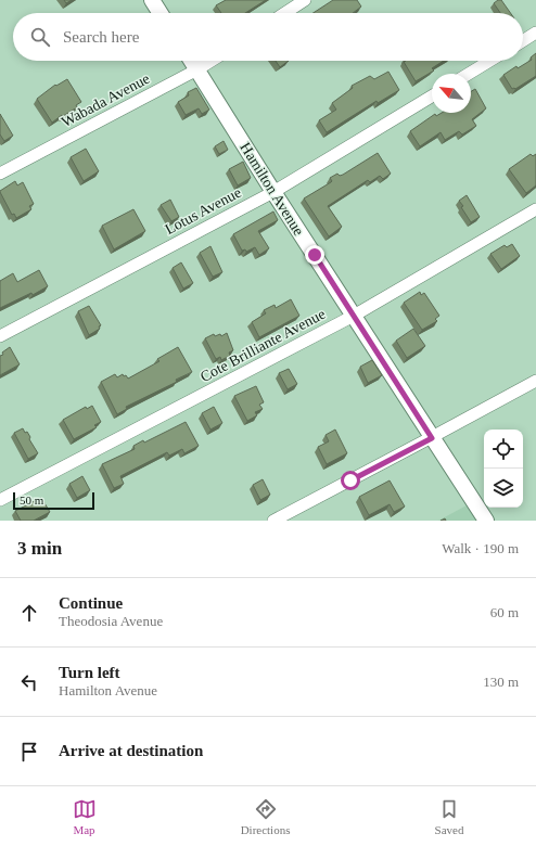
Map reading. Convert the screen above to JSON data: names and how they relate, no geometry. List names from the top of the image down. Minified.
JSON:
{"streets":{"street":["Wabada Avenue","Hamilton Avenue","Lotus Avenue","Cote Brilliante Avenue"]},"crossings":[["Wabada Avenue","Hamilton Avenue"],["Hamilton Avenue","Lotus Avenue"],["Hamilton Avenue","Cote Brilliante Avenue"]],"scale_bar":"50 m","north":"top left","page":{"search":"Search here","scale":"50 m","heading":["3 min","Walk · 190 m"],"list":[["Continue","Theodosia Avenue","60 m"],["Turn left","Hamilton Avenue","130 m"],"Arrive at destination"],"nav":["Map","Directions","Saved"]}}
